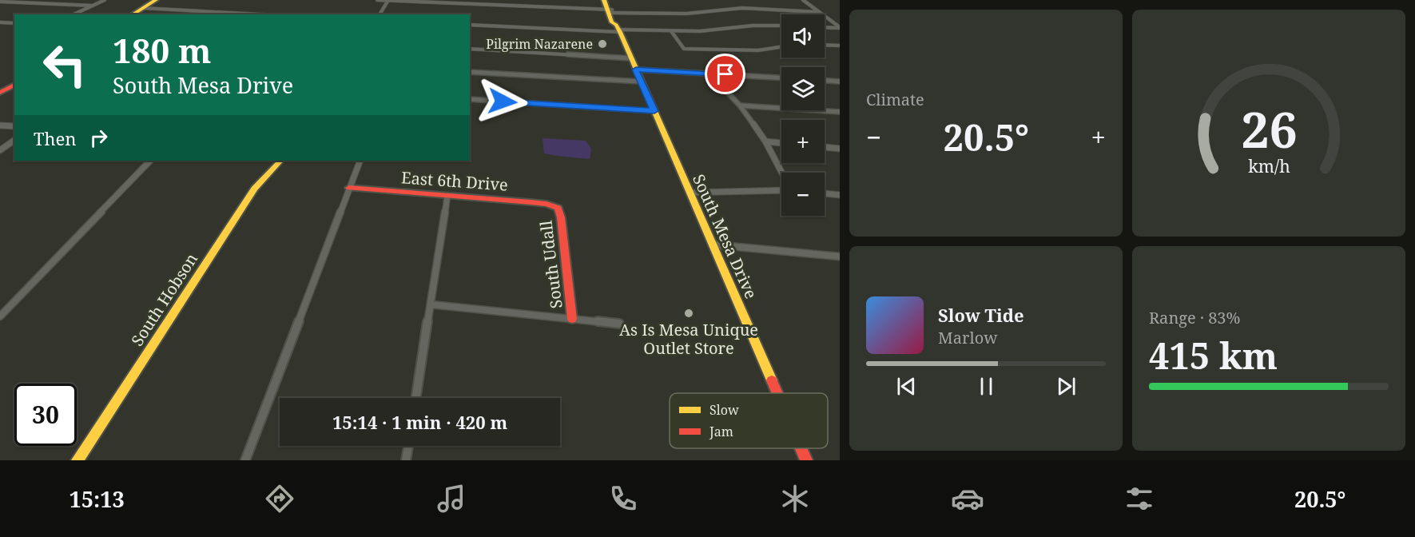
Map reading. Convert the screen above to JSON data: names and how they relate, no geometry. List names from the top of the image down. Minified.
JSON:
{"streets":{"main road":["East 6th Drive","South Mesa Drive","South Udall","South Hobson"]},"crossings":[["East 6th Drive","South Udall"]],"places":["Pilgrim Nazarene","As Is Mesa Unique Outlet Store"],"legend":["Slow","Jam"],"page":{"tile":["Climate",["Range · 83%","415 km"]],"map_buttons":["+","−"],"turn":["180 m","South Mesa Drive"],"then":"Then","heat":["−","20.5°","+"],"song":["Slow Tide","Marlow"],"limit":"30","trip":"15:14 · 1 min · 420 m","tabs":["15:13","20.5°"],"gauge":["26","km/h"]}}
